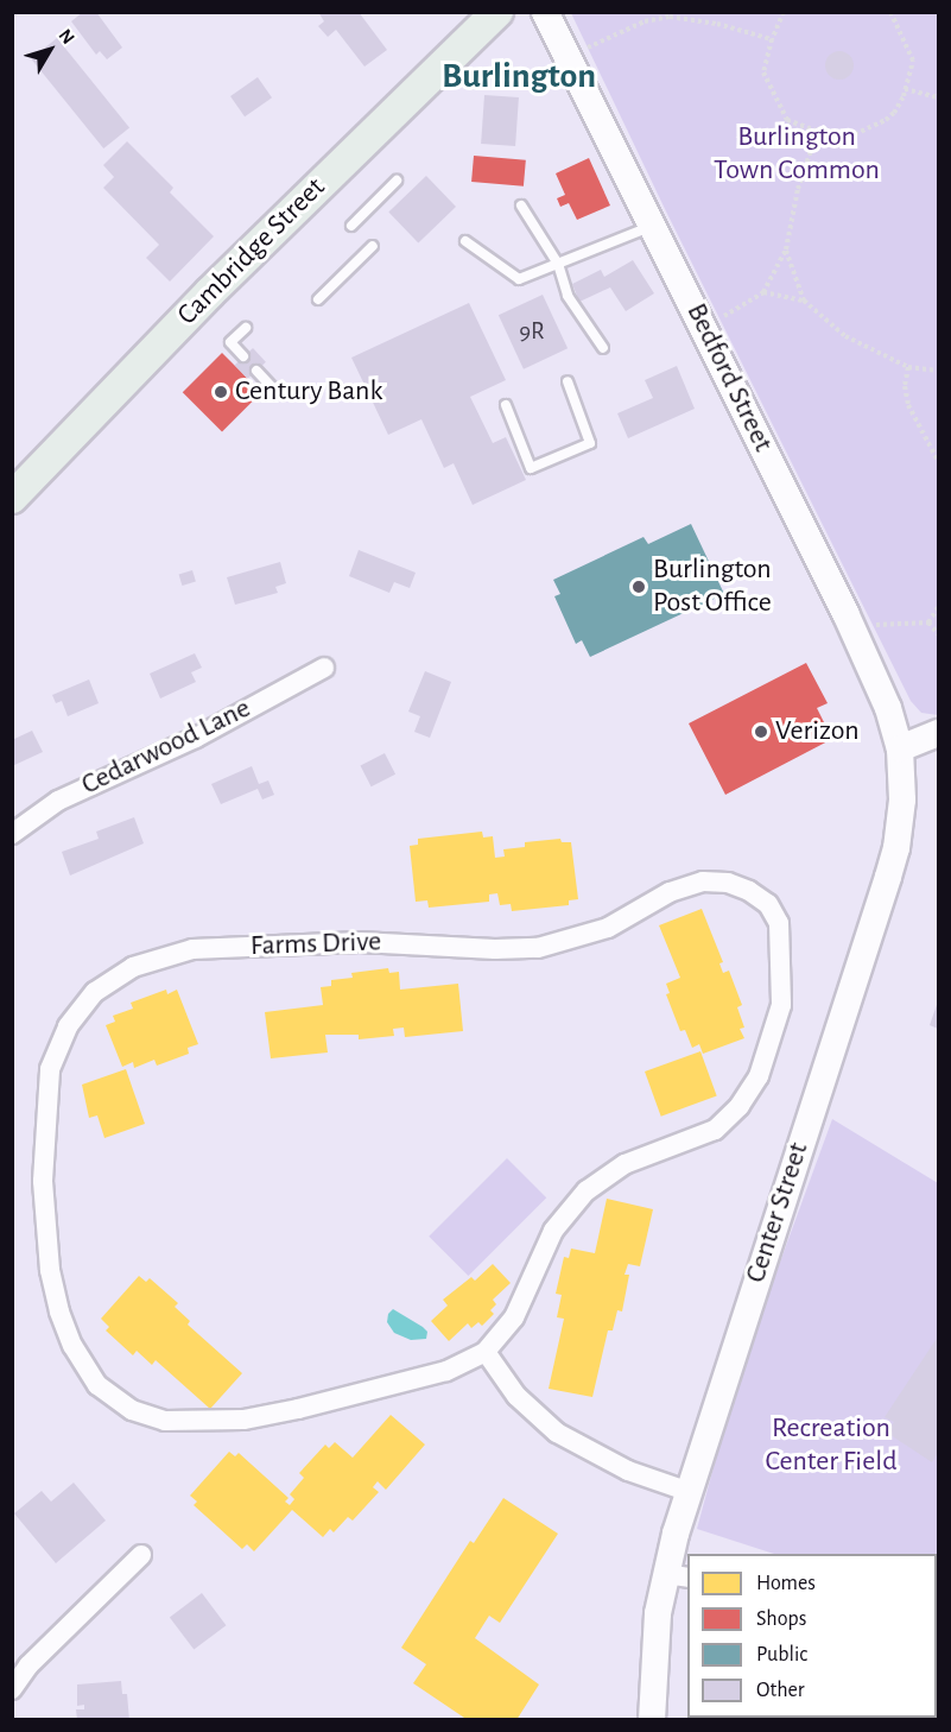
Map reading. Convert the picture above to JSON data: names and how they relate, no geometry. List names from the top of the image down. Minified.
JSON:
{"streets":{"main road":["Cambridge Street","Bedford Street","Center Street"],"street":["Cedarwood Lane","Farms Drive"]},"crossings":[["Bedford Street","Center Street"]],"districts":["Burlington"],"parks":["Burlington Town Common","Recreation Center Field"],"places":["Century Bank","Burlington Post Office","Verizon"],"house_numbers":["9R"],"legend":["Homes","Shops","Public","Other"],"north":"top right"}
